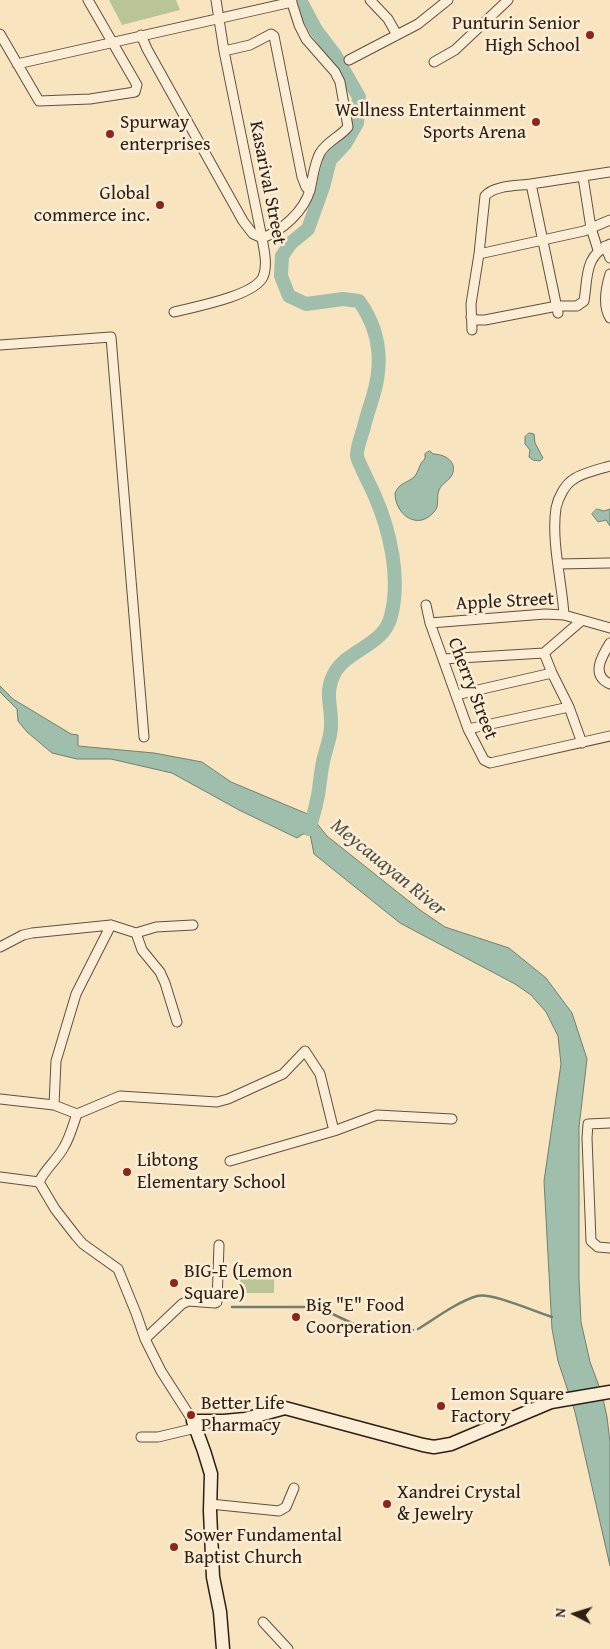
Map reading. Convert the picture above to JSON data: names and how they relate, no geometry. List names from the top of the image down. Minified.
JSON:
{"streets":{"street":["Kasarival Street","Apple Street","Cherry Street"]},"crossings":[["Apple Street","Cherry Street"]],"water":["Meycauayan River"],"places":["Punturin Senior High School","Wellness Entertainment Sports Arena","Spurway enterprises","Global commerce inc.","Libtong Elementary School","BIG-E (Lemon Square)","Big \"E\" Food Coorperation","Lemon Square Factory","Better Life Pharmacy","Xandrei Crystal & Jewelry","Sower Fundamental Baptist Church"],"north":"left"}
